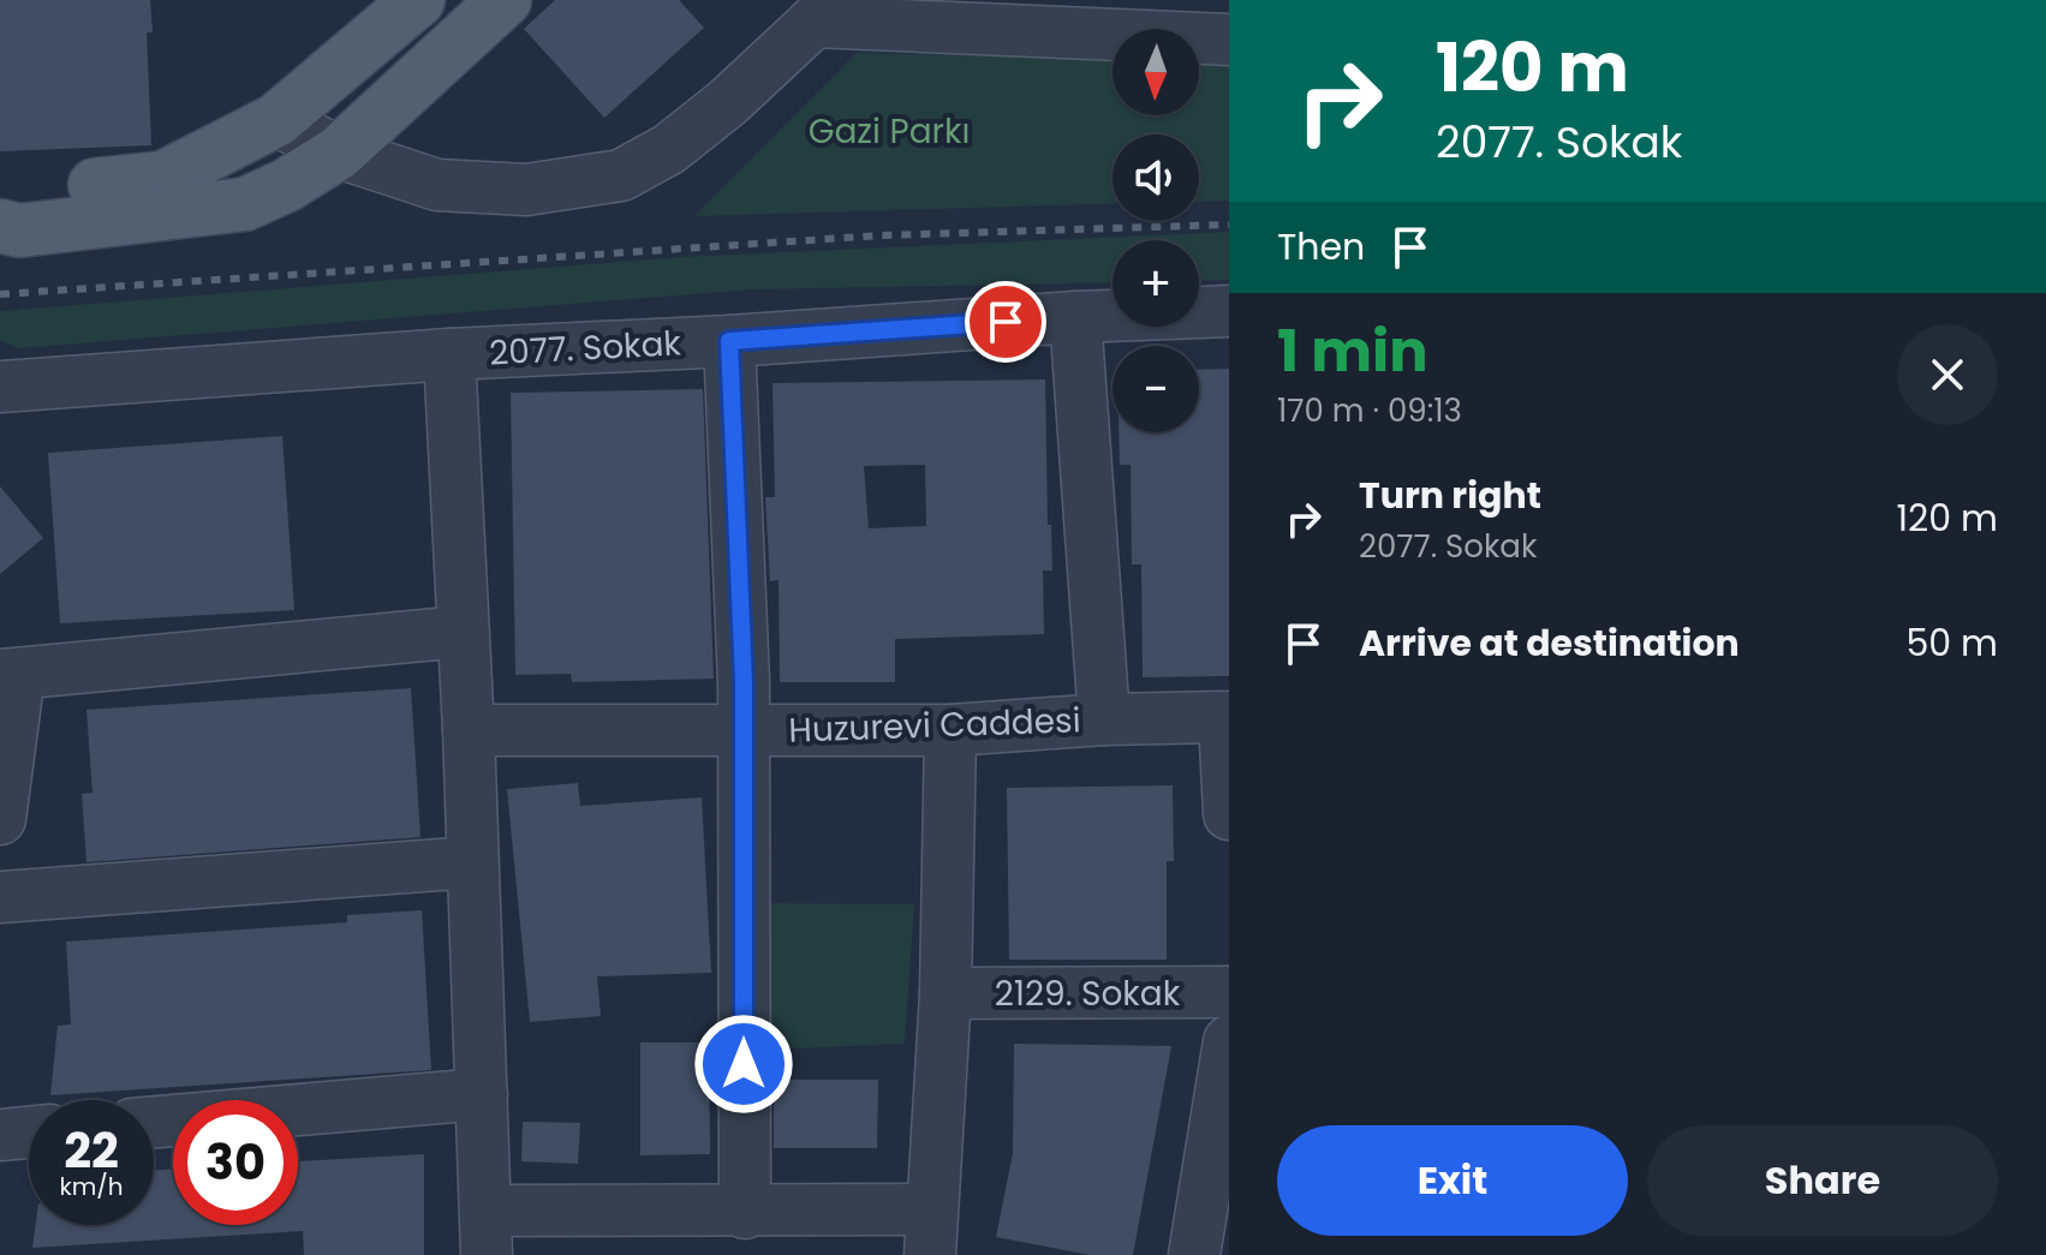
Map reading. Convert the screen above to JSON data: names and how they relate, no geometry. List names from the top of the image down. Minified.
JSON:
{"streets":{"street":["2077. Sokak","Huzurevi Caddesi","2129. Sokak"]},"parks":["Gazi Parkı"],"north":"bottom","page":{"turn":["120 m","2077. Sokak"],"map_buttons":["+","−"],"then":"Then","heading":["1 min","170 m · 09:13"],"list":[{"name":"Turn right","note":"2077. Sokak","value":"120 m"},{"name":"Arrive at destination","value":"50 m"}],"speed":"22 km/h","limit":"30","buttons":["Exit","Share"]}}
